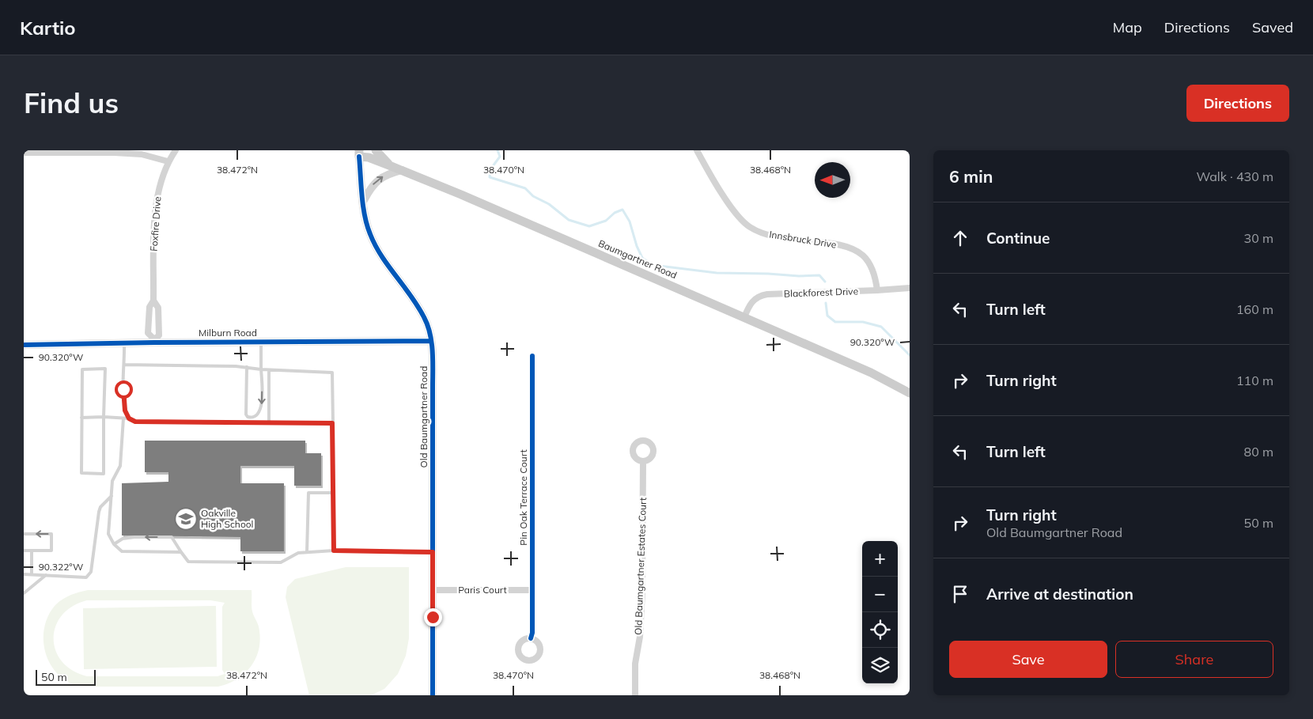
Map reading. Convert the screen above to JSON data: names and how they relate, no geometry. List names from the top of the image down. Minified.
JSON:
{"streets":{"main road":["Baumgartner Road"],"street":["Foxfire Drive","Innsbruck Drive","Blackforest Drive","Milburn Road","Old Baumgartner Road","Pin Oak Terrace Court","Old Baumgartner Estates Court","Paris Court"]},"crossings":[["Foxfire Drive","Milburn Road"],["Innsbruck Drive","Blackforest Drive"],["Baumgartner Road","Blackforest Drive"],["Baumgartner Road","Old Baumgartner Road"],["Milburn Road","Old Baumgartner Road"],["Old Baumgartner Road","Paris Court"],["Pin Oak Terrace Court","Paris Court"]],"places":{"school or university":["Oakville High School"]},"scale_bar":"50 m","north":"left","page":{"header":"Kartio","nav":["Map","Directions","Saved"],"buttons":["Directions",["Save","Share"]],"title":"Find us","heading":["6 min","Walk · 430 m"],"list":[["Continue","30 m"],["Turn left","160 m"],["Turn right","110 m"],["Turn left","80 m"],["Turn right","Old Baumgartner Road","50 m"],"Arrive at destination"],"map_buttons":["+","−"],"scale":"50 m"},"coordinates":["38.472°N","38.470°N","38.468°N","90.320°W","90.322°W"]}
